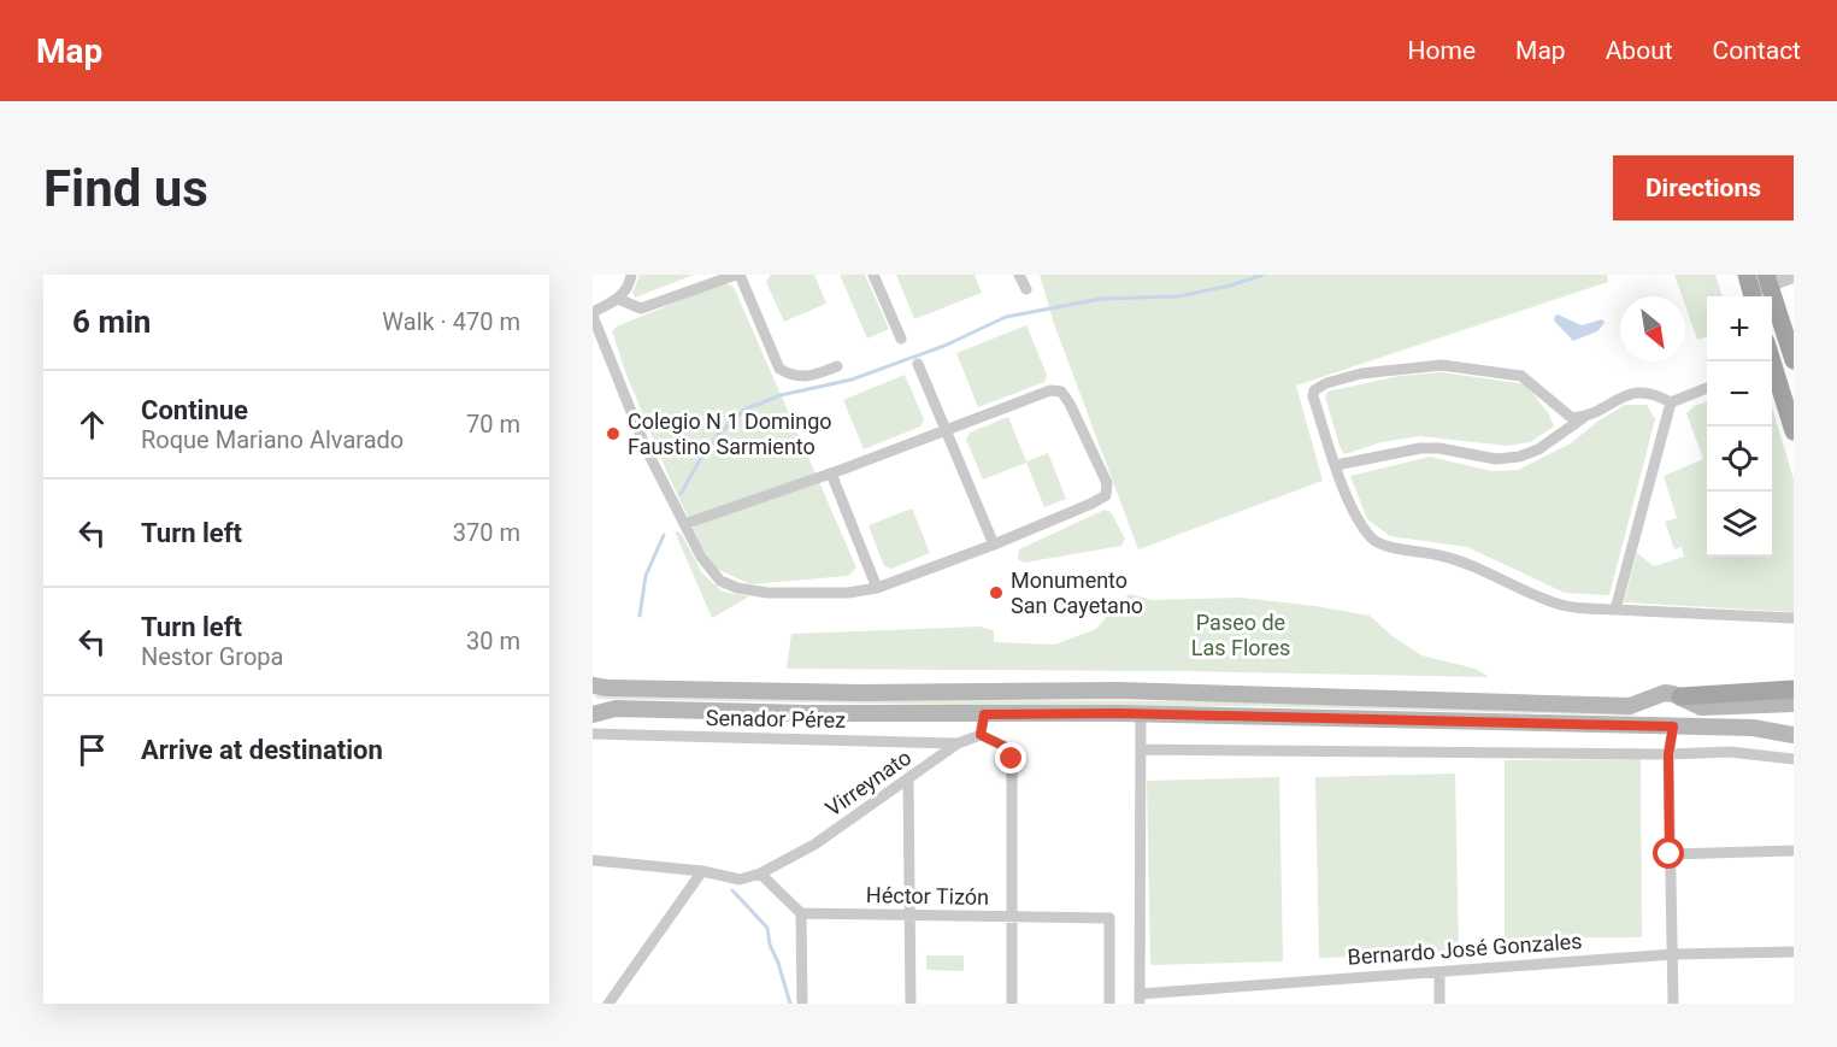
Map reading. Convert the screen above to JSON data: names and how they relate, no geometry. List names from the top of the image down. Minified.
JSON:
{"streets":{"street":["Senador Pérez","Virreynato","Héctor Tizón","Bernardo José Gonzales"]},"crossings":[["Senador Pérez","Virreynato"]],"parks":["Paseo de Las Flores"],"places":["Colegio N 1 Domingo Faustino Sarmiento","Monumento San Cayetano"],"north":"bottom right","page":{"header":"Map","nav":["Home","Map","About","Contact"],"buttons":"Directions","title":"Find us","heading":["6 min","Walk · 470 m"],"map_buttons":["+","−"],"list":[["Continue","Roque Mariano Alvarado","70 m"],["Turn left","370 m"],["Turn left","Nestor Gropa","30 m"],"Arrive at destination"]}}
